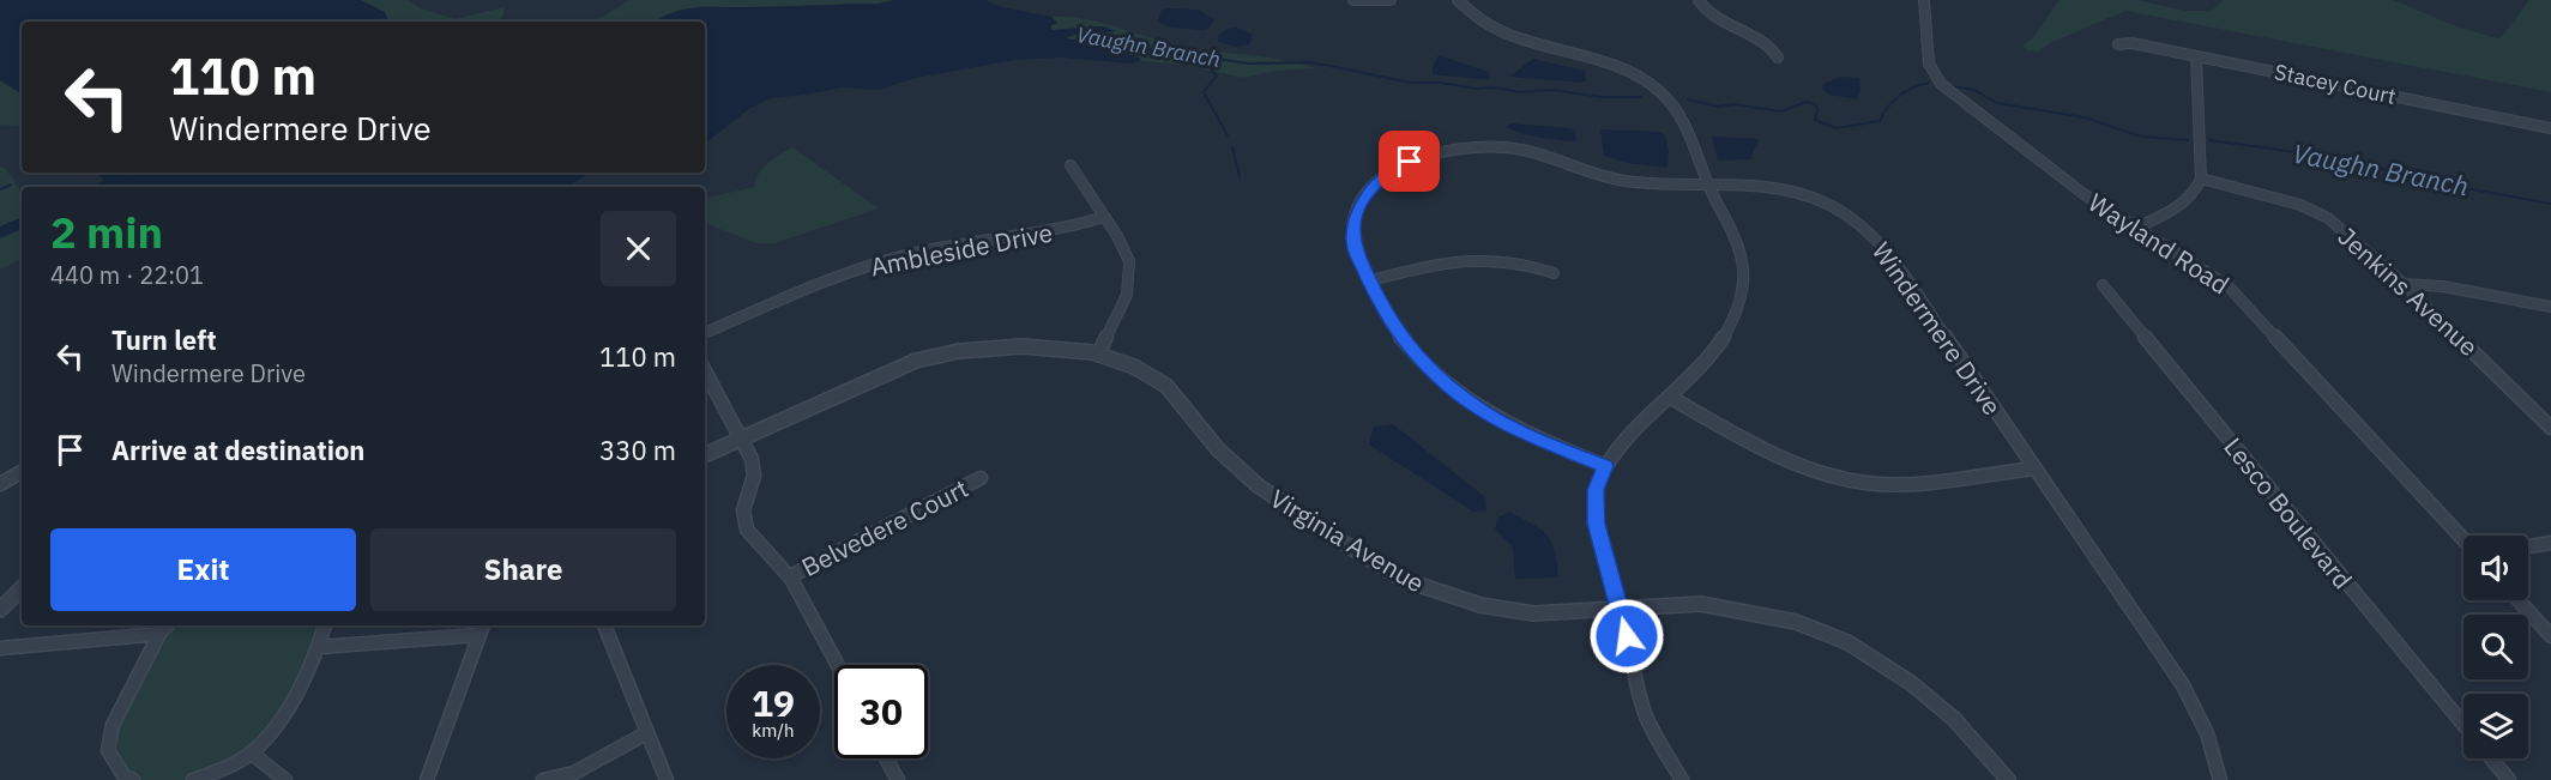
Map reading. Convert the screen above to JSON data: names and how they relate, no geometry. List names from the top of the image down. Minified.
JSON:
{"streets":{"street":["Stacey Court","Wayland Road","Ambleside Drive","Jenkins Avenue","Windermere Drive","Lesco Boulevard","Belvedere Court","Virginia Avenue"]},"water":["Vaughn Branch"],"page":{"turn":["110 m","Windermere Drive"],"heading":["2 min","440 m · 22:01"],"list":[{"name":"Turn left","note":"Windermere Drive","value":"110 m"},{"name":"Arrive at destination","value":"330 m"}],"buttons":["Exit","Share"],"speed":"19 km/h","limit":"30"}}
